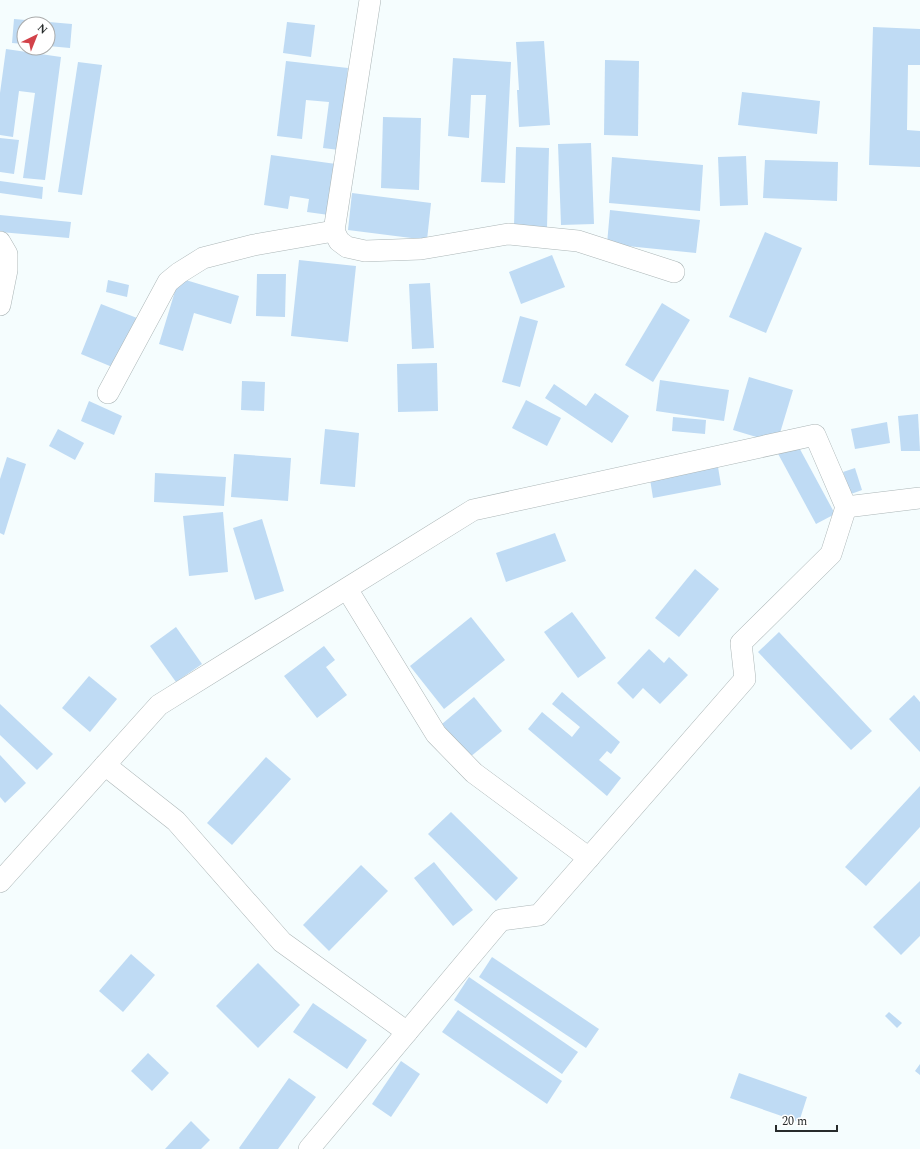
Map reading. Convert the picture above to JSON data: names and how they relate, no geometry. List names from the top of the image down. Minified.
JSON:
{"scale_bar":"20 m","north":"top right"}
